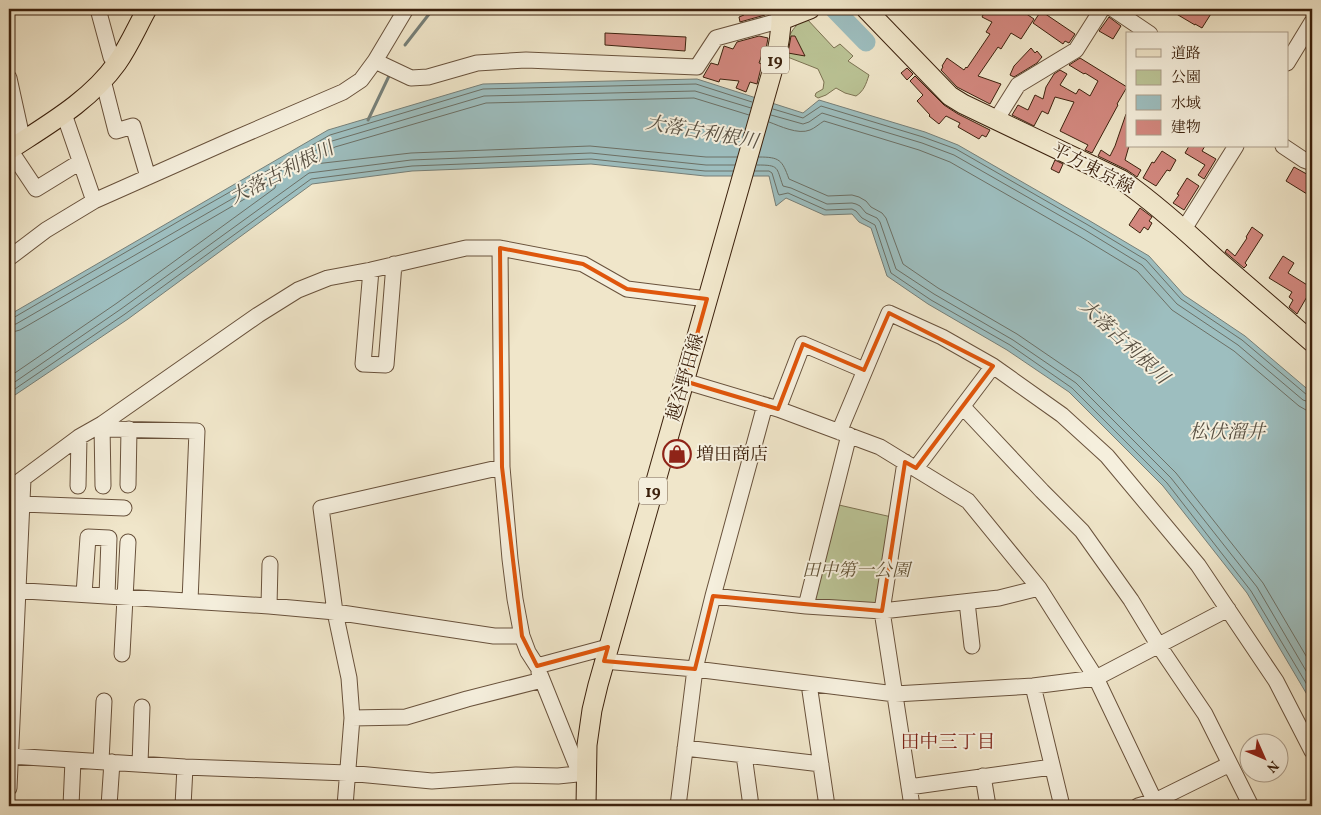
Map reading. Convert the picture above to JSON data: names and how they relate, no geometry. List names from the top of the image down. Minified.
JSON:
{"streets":{"main road":["19","平方東京線","越谷野田線"]},"districts":["田中三丁目"],"water":["大落古利根川","松伏溜井"],"parks":["田中第一公園"],"places":{"shop":["増田商店"]},"legend":["道路","公園","水域","建物"],"north":"bottom right"}
